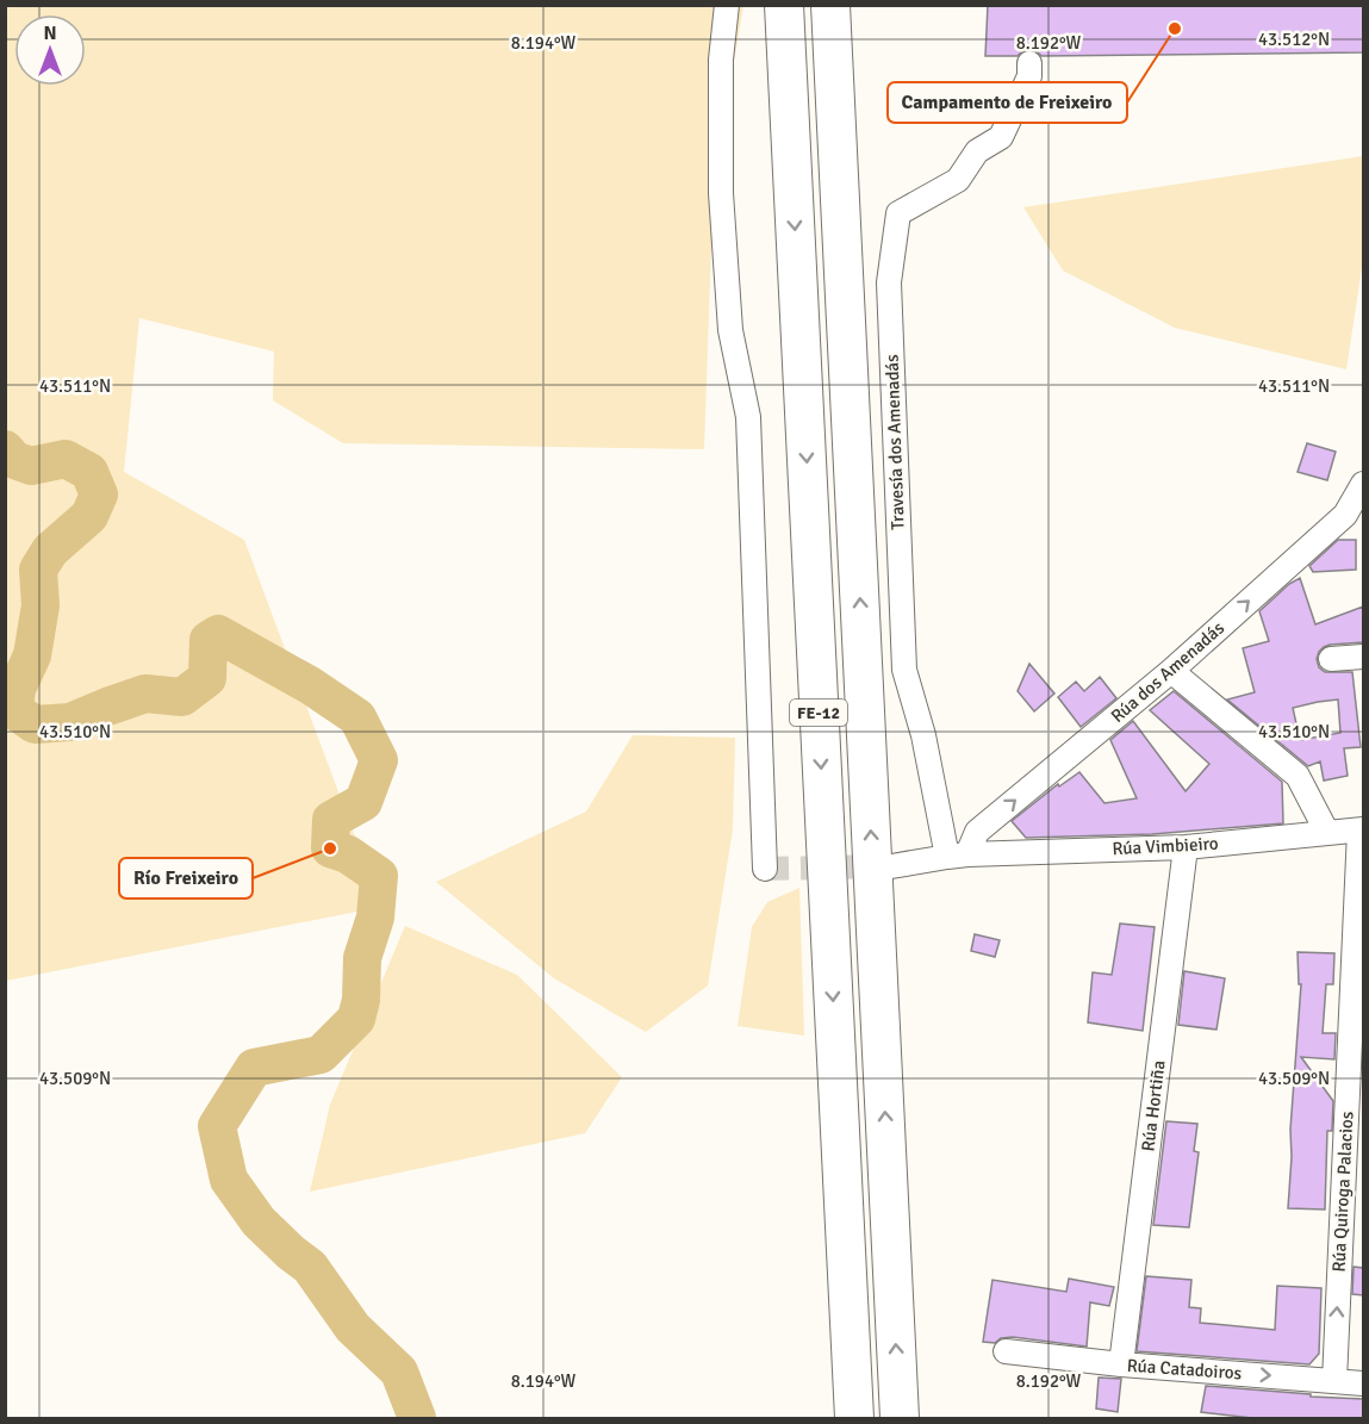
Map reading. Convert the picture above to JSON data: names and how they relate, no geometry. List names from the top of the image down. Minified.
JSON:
{"streets":{"highway":["FE-12"],"street":["Travesía dos Amenadás","Rúa dos Amenadás","Rúa Vimbieiro","Rúa Hortiña","Rúa Quiroga Palacios","Rúa Catadoiros"]},"crossings":[["Travesía dos Amenadás","Rúa dos Amenadás"],["Travesía dos Amenadás","Rúa Vimbieiro"],["Rúa dos Amenadás","Rúa Vimbieiro"],["Rúa Vimbieiro","Rúa Hortiña"],["Rúa Vimbieiro","Rúa Quiroga Palacios"],["Rúa Hortiña","Rúa Catadoiros"],["Rúa Quiroga Palacios","Rúa Catadoiros"]],"one_way":["Rúa dos Amenadás","Rúa Quiroga Palacios","Rúa Catadoiros"],"places":["Campamento de Freixeiro","Río Freixeiro"],"north":"top","coordinates":["43.512°N","8.194°W","8.192°W","43.511°N","43.510°N","43.509°N"]}
